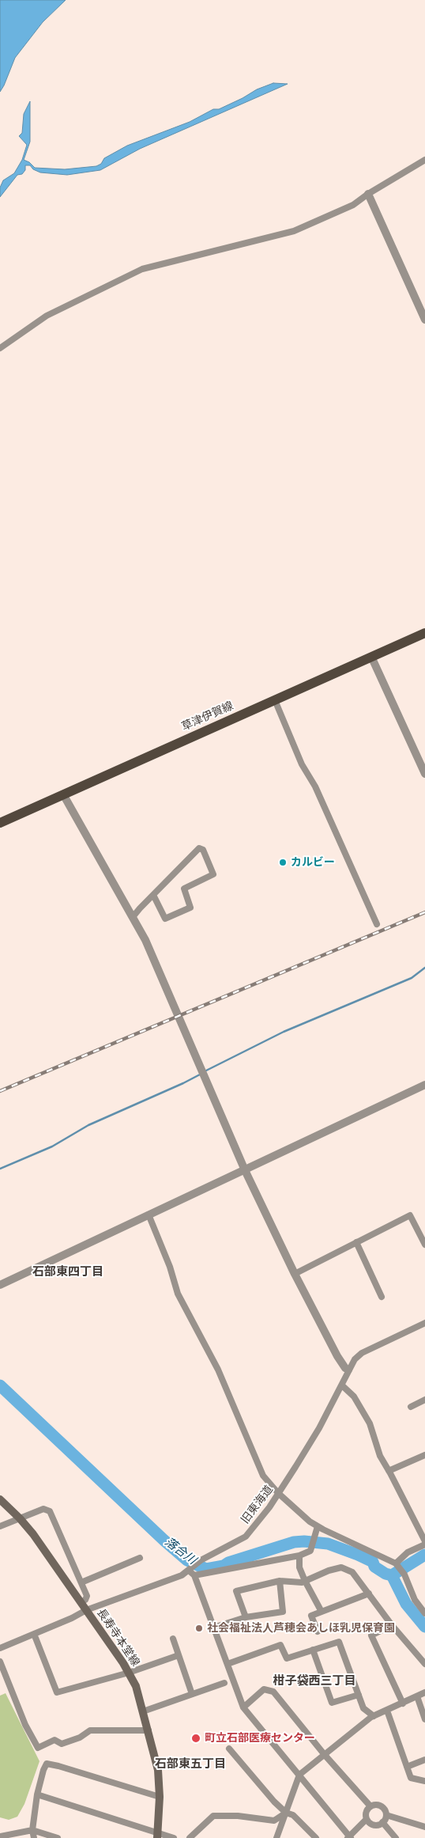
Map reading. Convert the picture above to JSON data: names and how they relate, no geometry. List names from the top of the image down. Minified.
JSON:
{"streets":{"main road":["草津伊賀線","長寿寺本堂線"],"street":["旧東海道"]},"crossings":[["旧東海道","長寿寺本堂線"]],"districts":["石部東四丁目","柑子袋西三丁目","石部東五丁目"],"water":["落合川"],"places":["カルビー","社会福祉法人芦穂会あしほ乳児保育園","町立石部医療センター"]}
